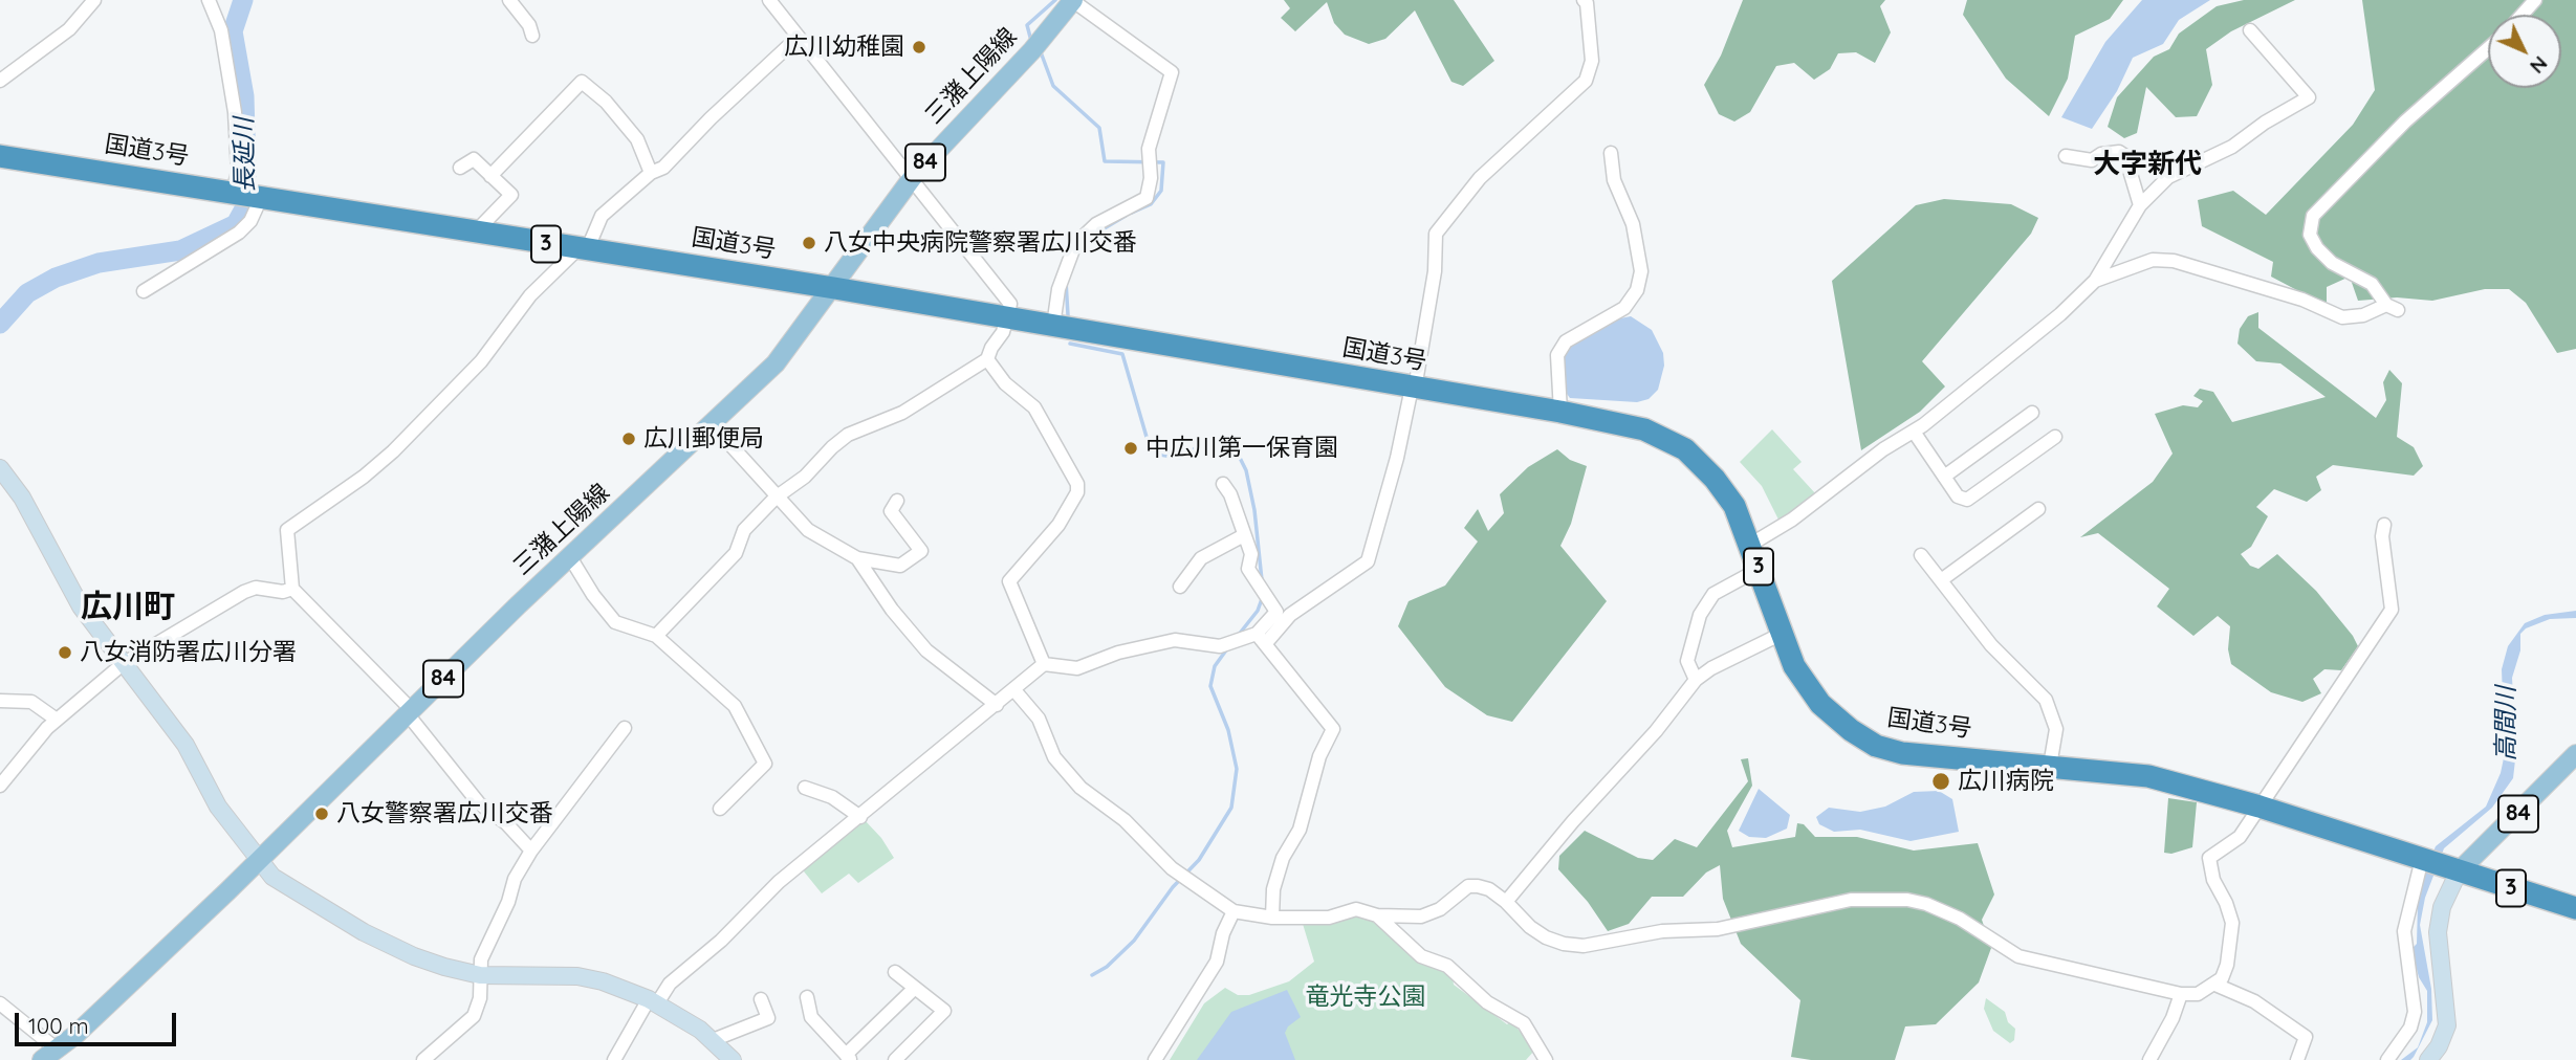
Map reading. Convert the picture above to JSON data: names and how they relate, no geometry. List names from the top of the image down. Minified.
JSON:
{"streets":{"highway":["国道3号","3"],"main road":["三潴上陽線","84"]},"crossings":[["三潴上陽線","国道3号"],["国道3号","84"]],"districts":["大字新代","広川町"],"water":["長延川","高間川"],"parks":["竜光寺公園"],"places":["広川幼稚園","八女中央病院警察署広川交番","広川郵便局","中広川第一保育園","八女消防署広川分署","広川病院","八女警察署広川交番"],"scale_bar":"100 m","north":"bottom right"}
